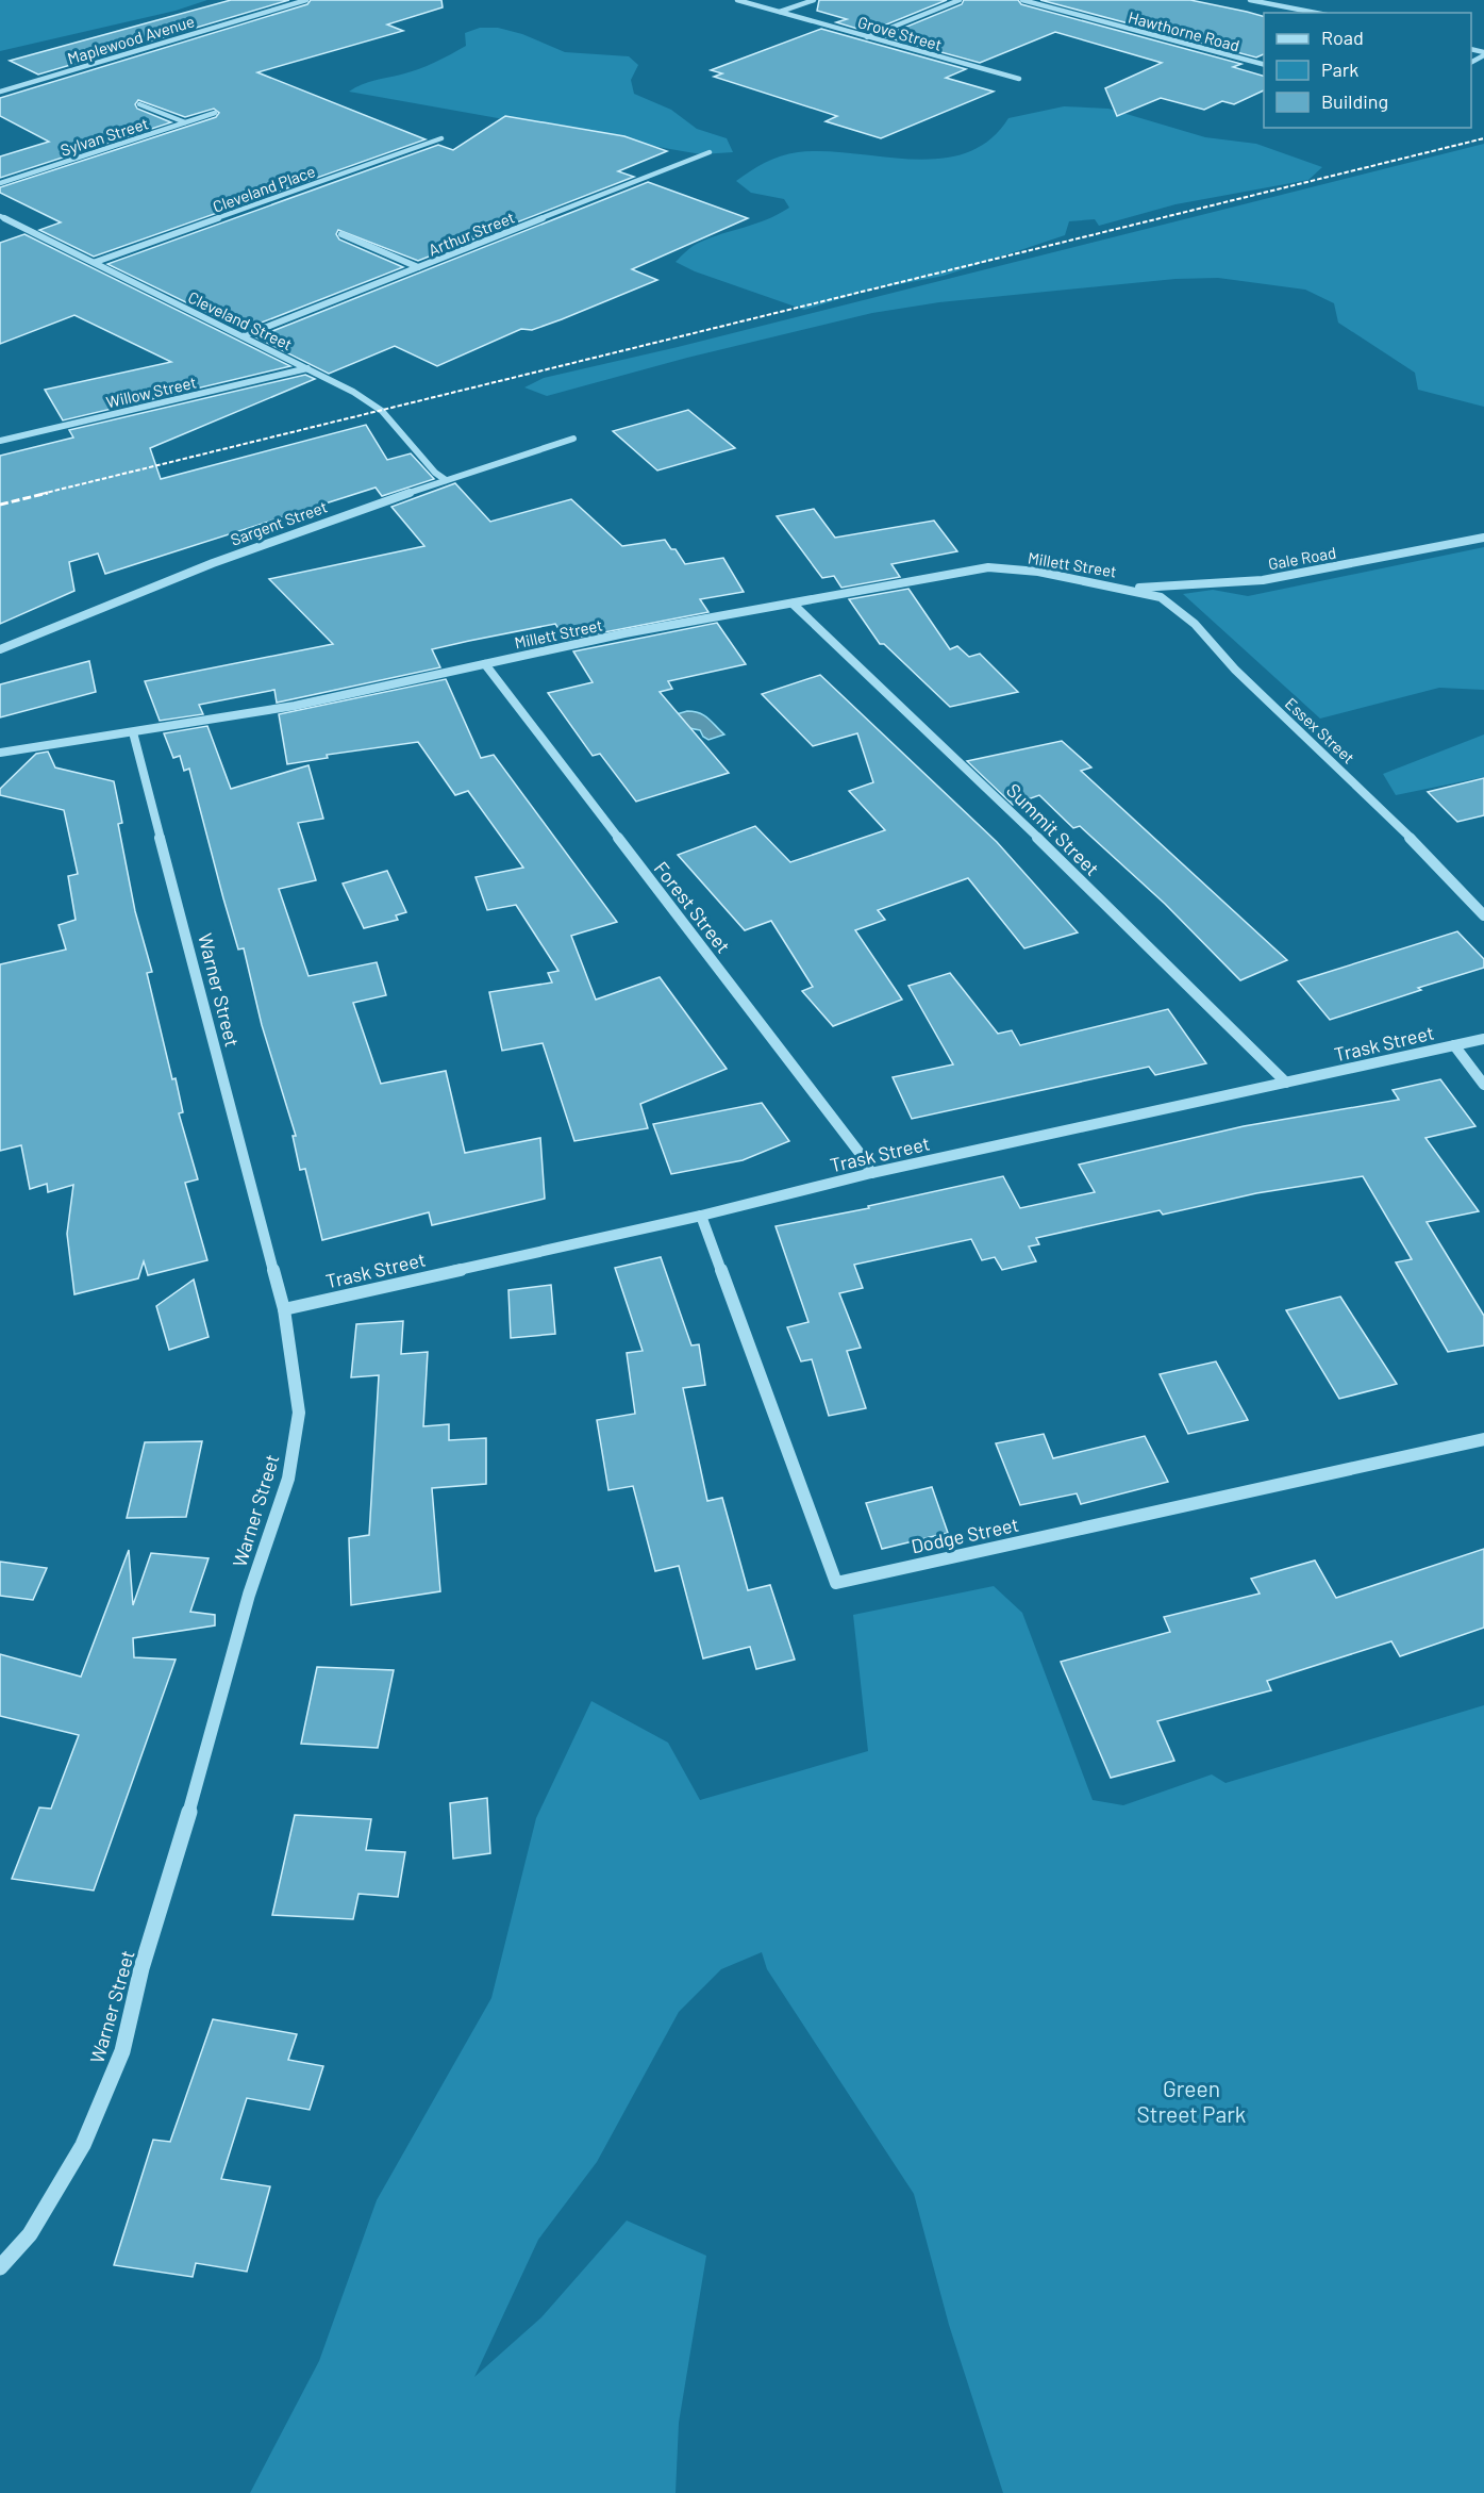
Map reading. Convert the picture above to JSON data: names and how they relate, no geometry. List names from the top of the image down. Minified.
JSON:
{"streets":{"street":["Hawthorne Road","Grove Street","Maplewood Avenue","Sylvan Street","Cleveland Place","Arthur Street","Cleveland Street","Willow Street","Sargent Street","Gale Road","Millett Street","Essex Street","Summit Street","Forest Street","Warner Street","Trask Street","Dodge Street"]},"crossings":[["Cleveland Place","Cleveland Street"],["Arthur Street","Cleveland Street"],["Cleveland Street","Willow Street"],["Cleveland Street","Sargent Street"],["Gale Road","Millett Street"],["Gale Road","Essex Street"],["Millett Street","Essex Street"],["Millett Street","Summit Street"],["Millett Street","Forest Street"],["Millett Street","Warner Street"],["Summit Street","Trask Street"],["Forest Street","Trask Street"],["Warner Street","Trask Street"],["Trask Street","Dodge Street"]],"parks":["Green Street Park"],"legend":["Road","Park","Building"]}
